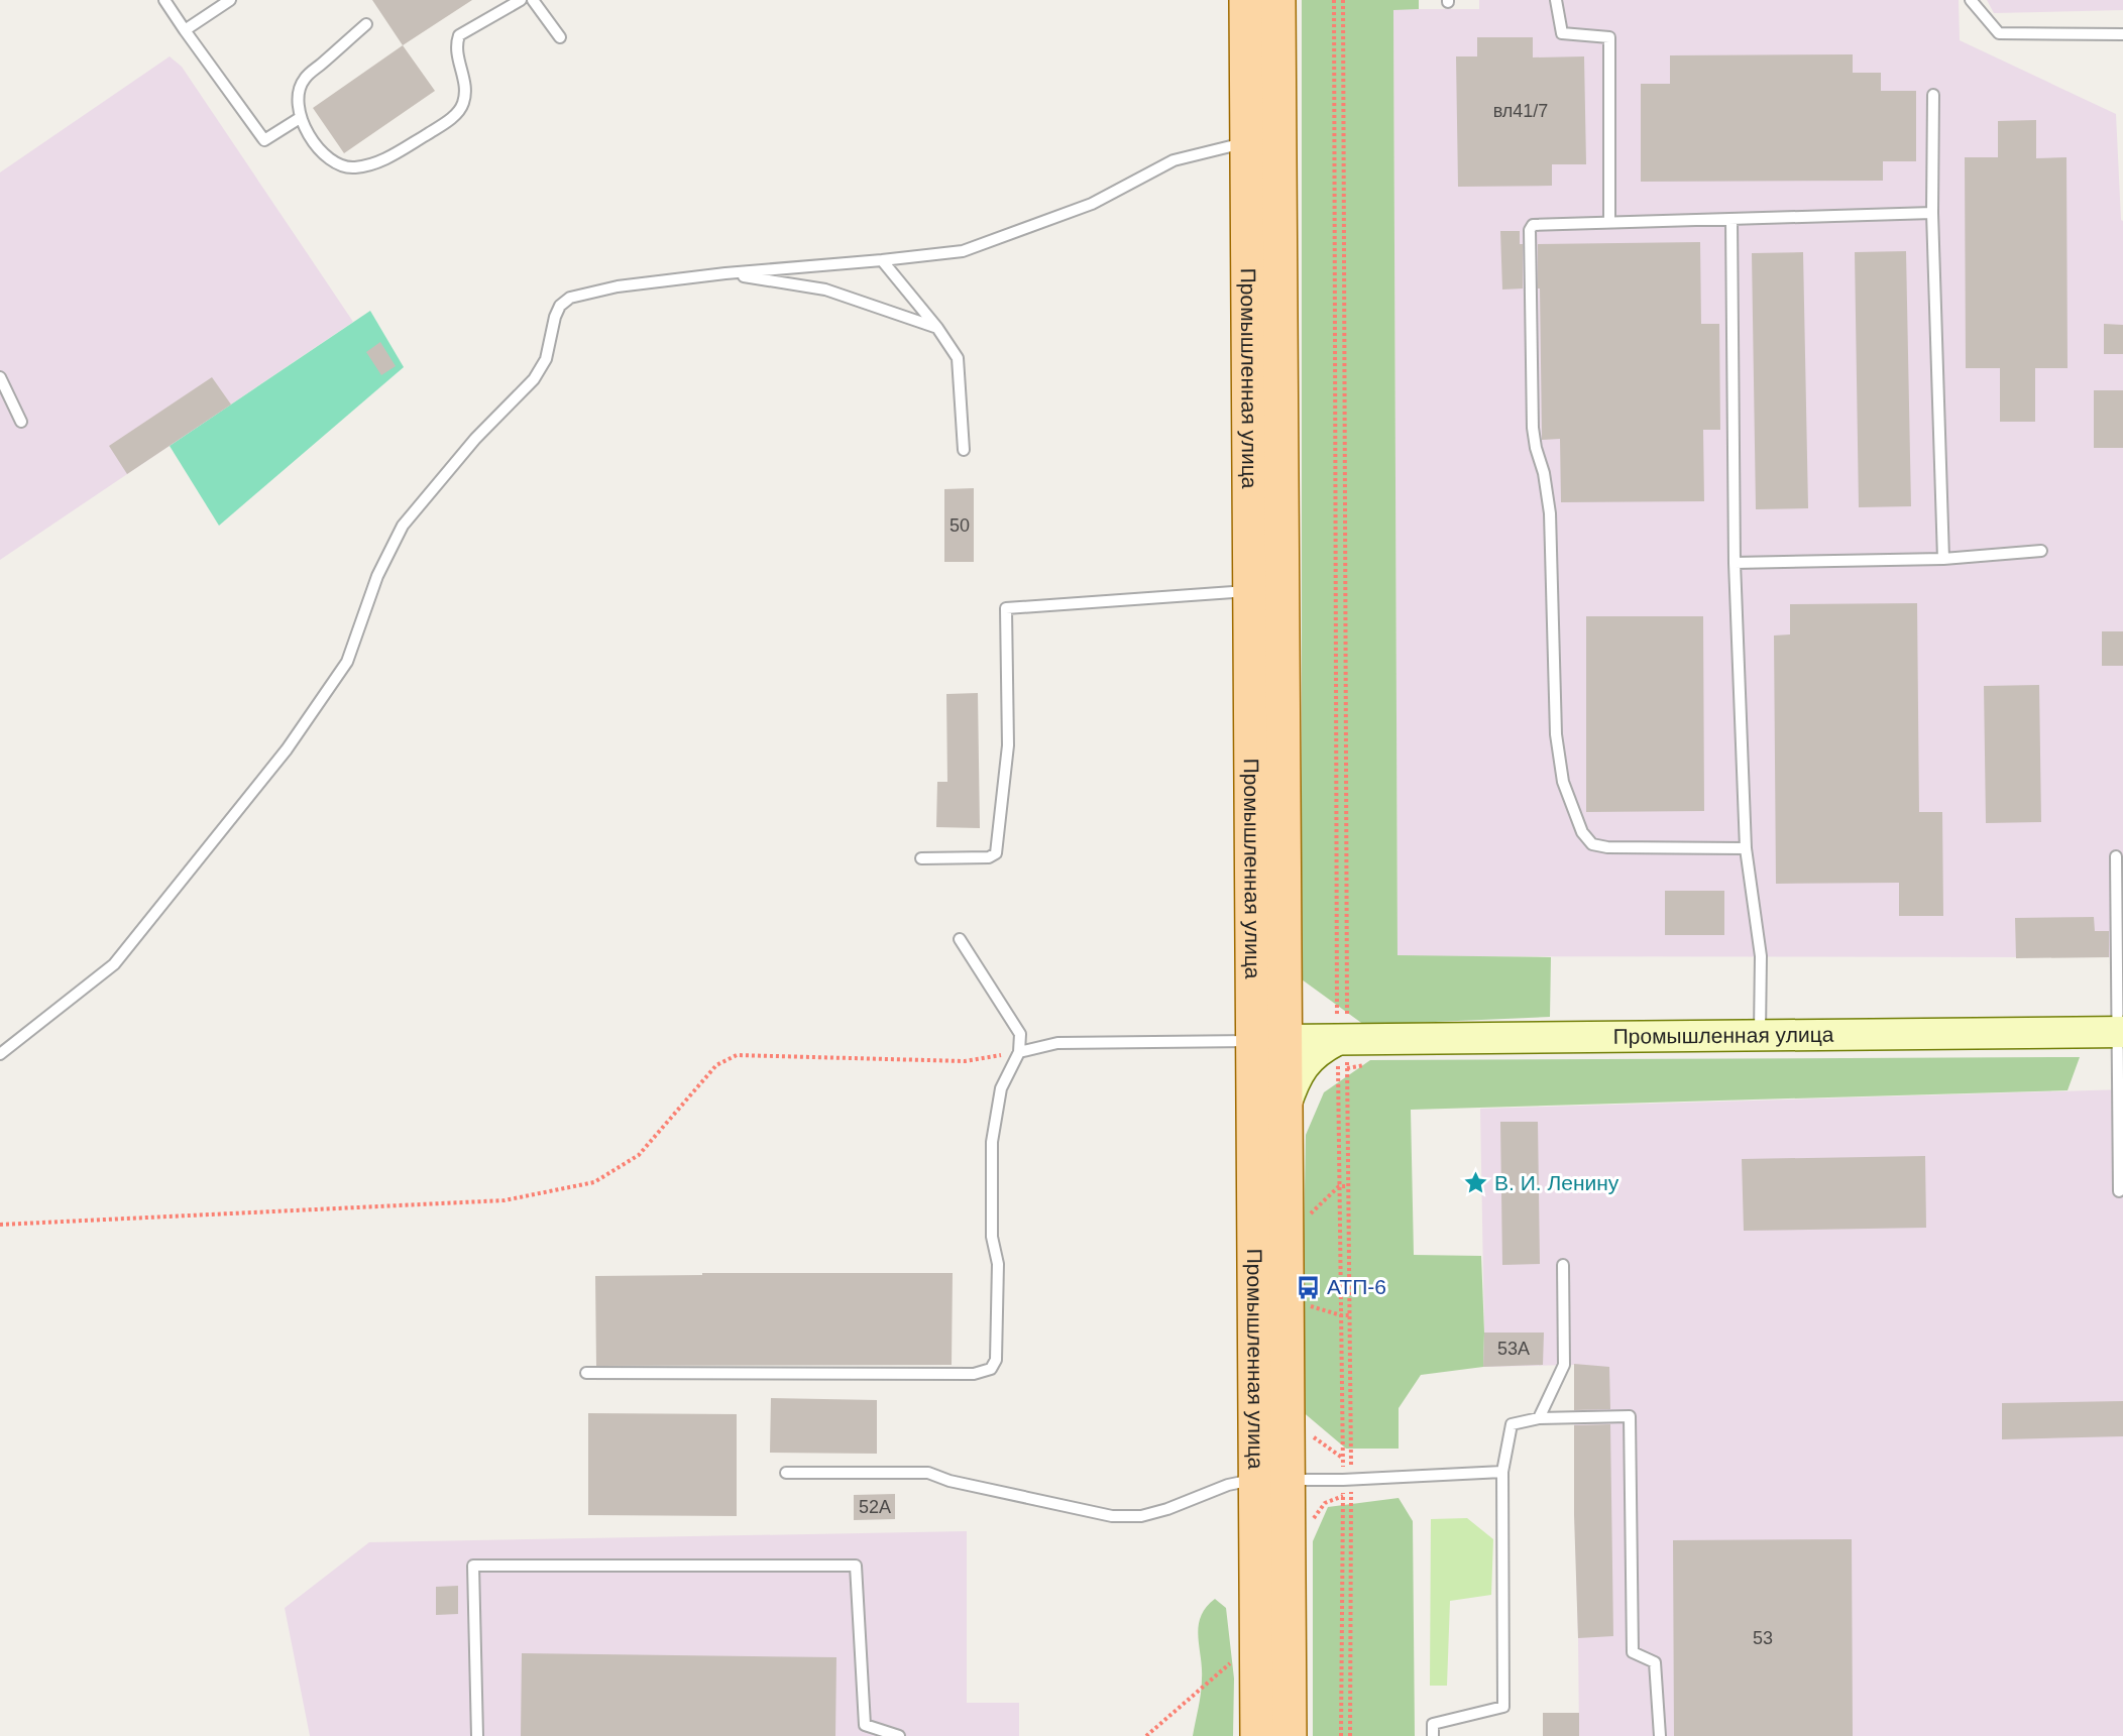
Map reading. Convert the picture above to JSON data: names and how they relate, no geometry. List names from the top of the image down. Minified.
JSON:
{"streets":{"main road":["Промышленная улица"]},"places":{"place":["В. И. Ленину"],"bus stop":["АТП-6"]},"house_numbers":["вл41/7","50","53А","52А","53"]}
